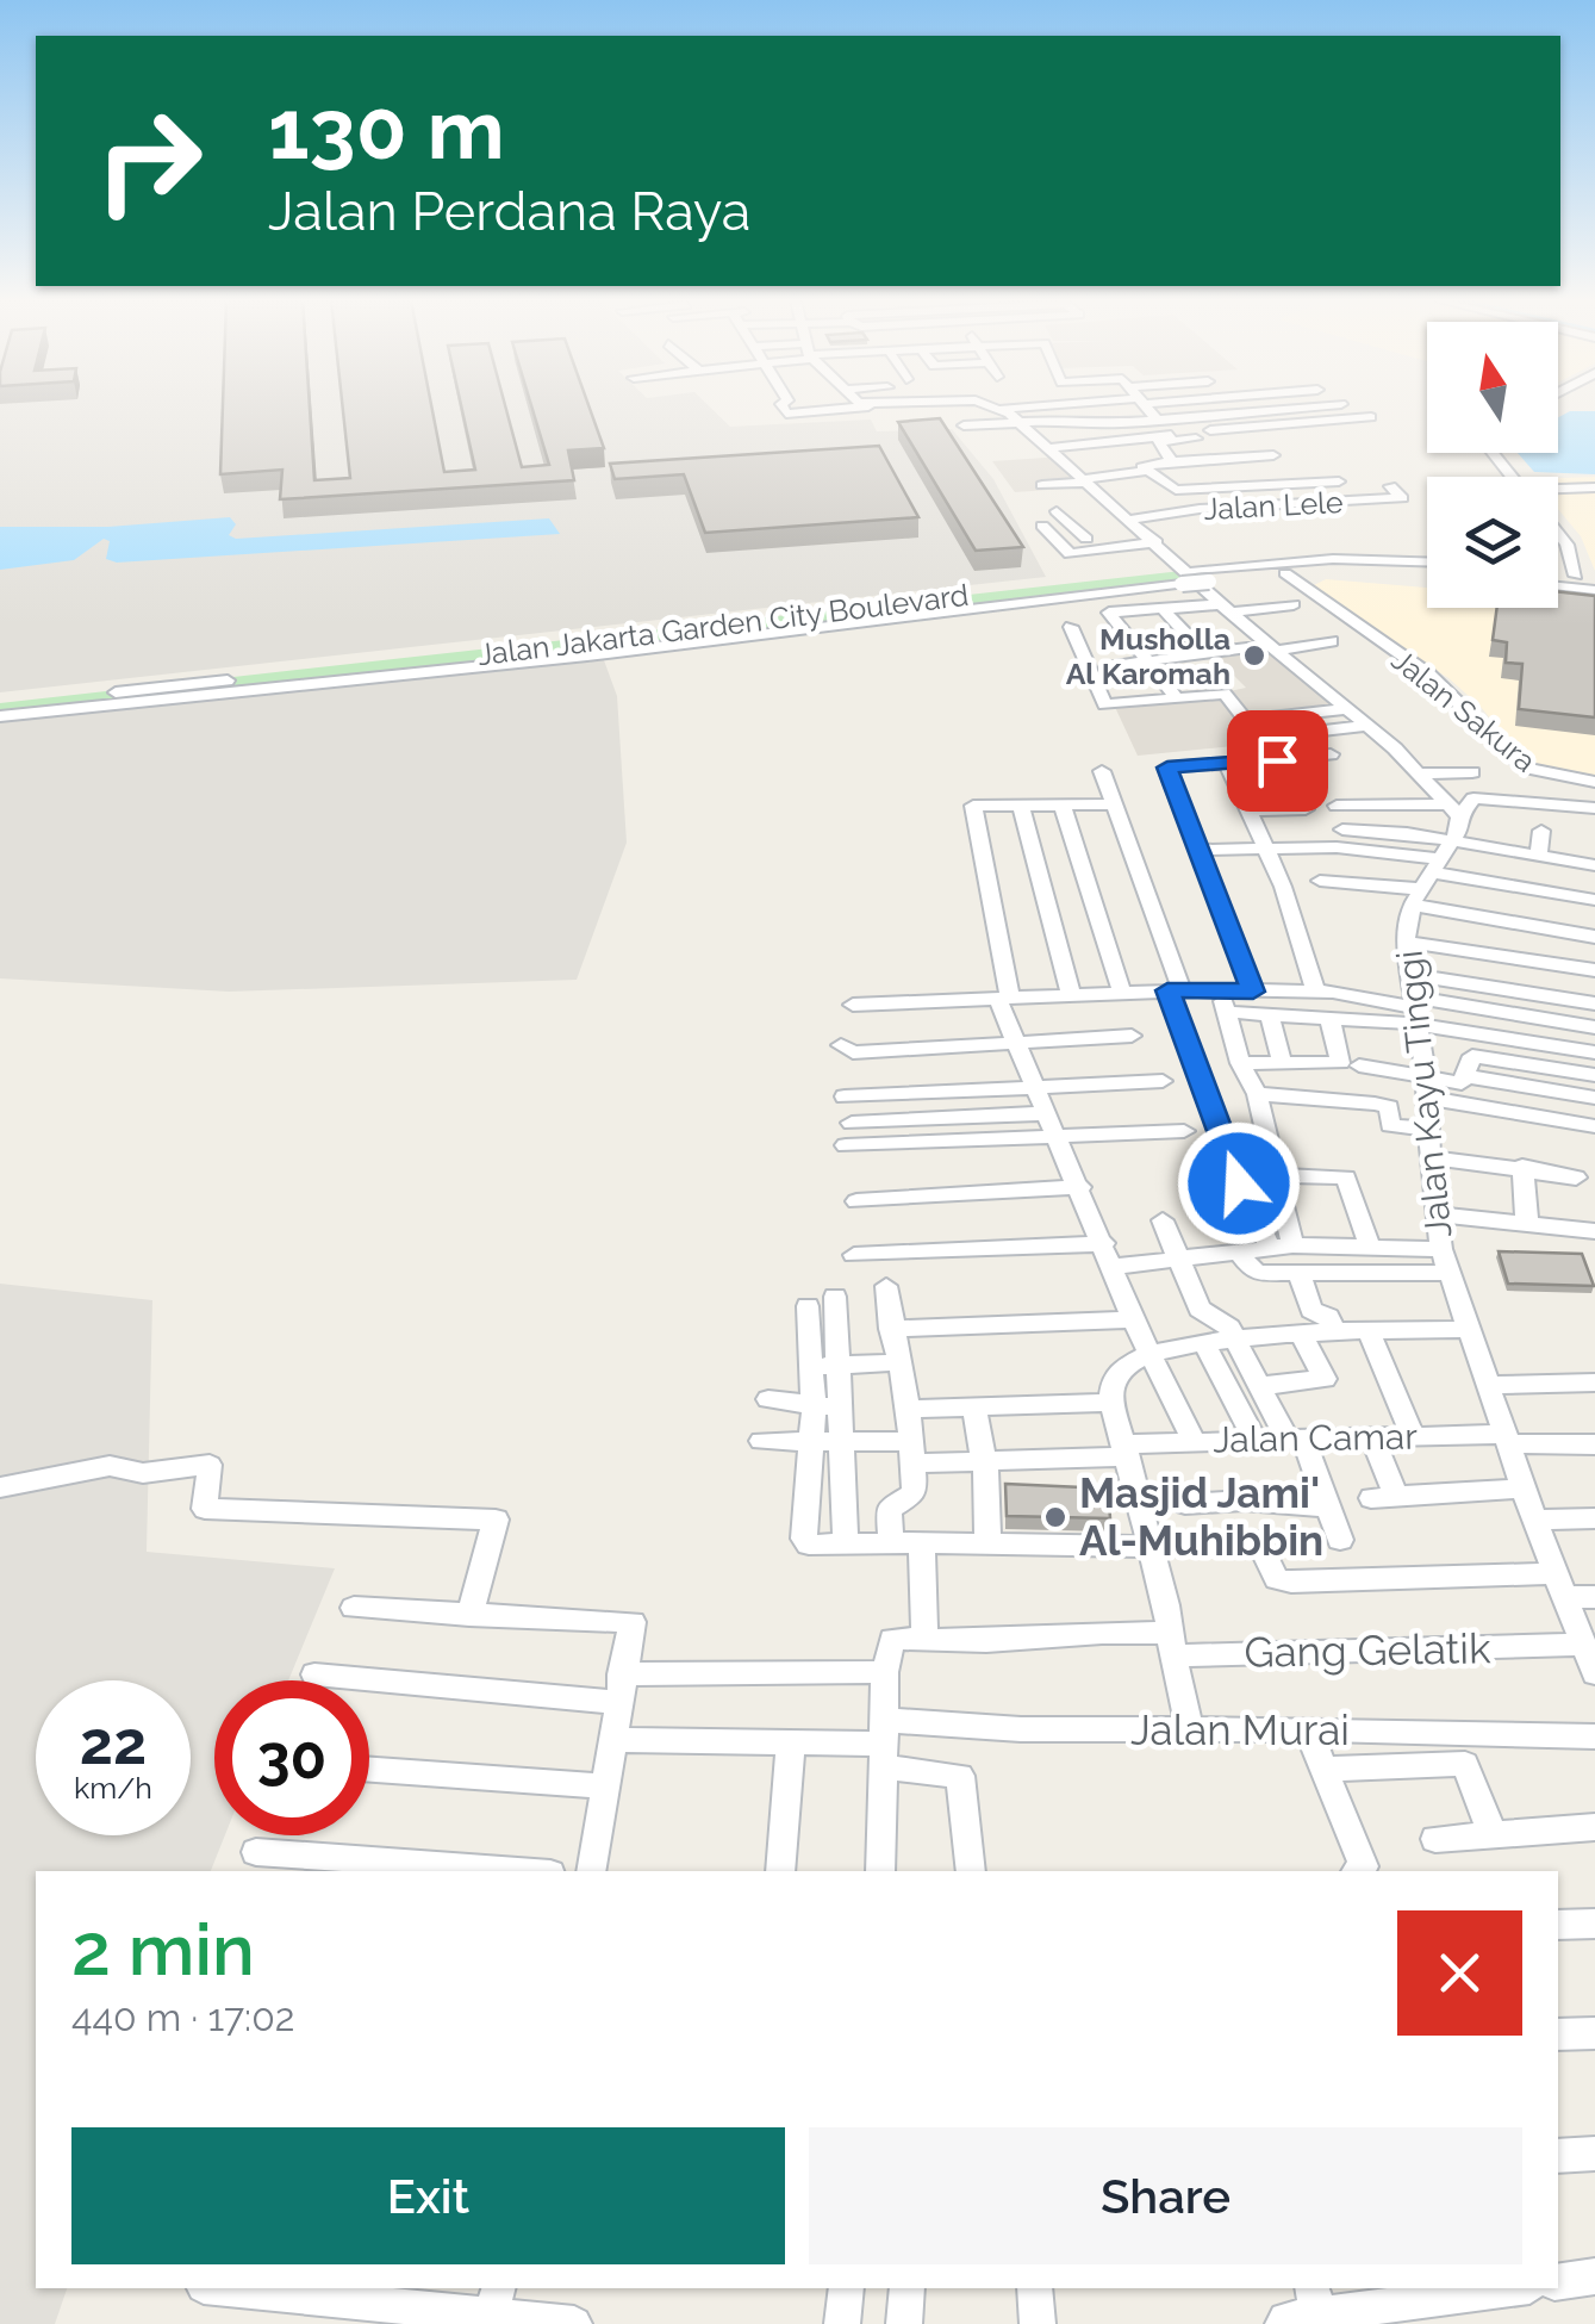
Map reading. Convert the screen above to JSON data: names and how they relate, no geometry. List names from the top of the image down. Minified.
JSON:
{"streets":{"street":["Jalan Lele","Jalan Jakarta Garden City Boulevard","Jalan Sakura","Jalan Kayu Tinggi","Jalan Camar","Gang Gelatik","Jalan Murai"]},"crossings":[["Jalan Jakarta Garden City Boulevard","Jalan Sakura"],["Jalan Kayu Tinggi","Jalan Camar"],["Jalan Kayu Tinggi","Gang Gelatik"]],"places":["Musholla Al Karomah","Masjid Jami' Al-Muhibbin"],"north":"top","page":{"turn":["130 m","Jalan Perdana Raya"],"speed":"22 km/h","limit":"30","heading":["2 min","440 m · 17:02"],"buttons":["Exit","Share"]}}
